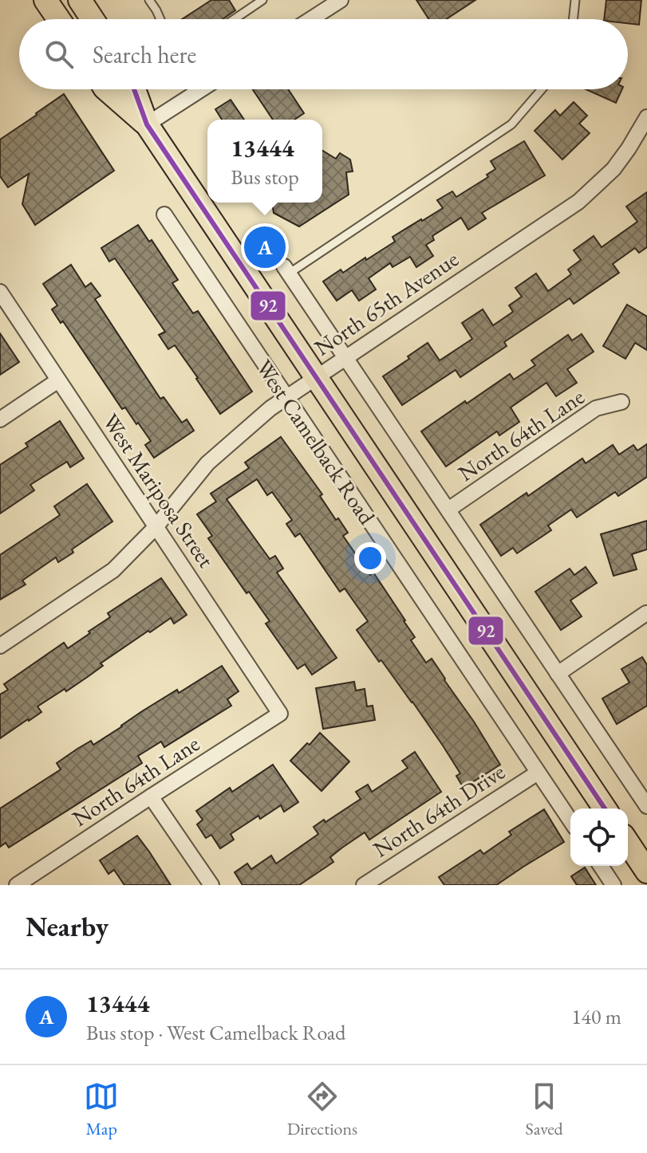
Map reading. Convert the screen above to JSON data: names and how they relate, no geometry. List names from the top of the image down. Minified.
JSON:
{"streets":{"main road":["West Camelback Road"],"street":["North 65th Avenue","North 64th Lane","West Mariposa Street","North 64th Drive"]},"crossings":[["North 65th Avenue","West Camelback Road"],["North 65th Avenue","West Mariposa Street"],["North 64th Lane","West Mariposa Street"],["West Camelback Road","North 64th Drive"]],"lines":["transit line 92"],"page":{"search":"Search here","popup":["13444","Bus stop"],"pins":"A","heading":"Nearby","list":[{"mark":"A","name":"13444","note":"Bus stop · West Camelback Road","value":"140 m"}],"nav":["Map","Directions","Saved"]}}
